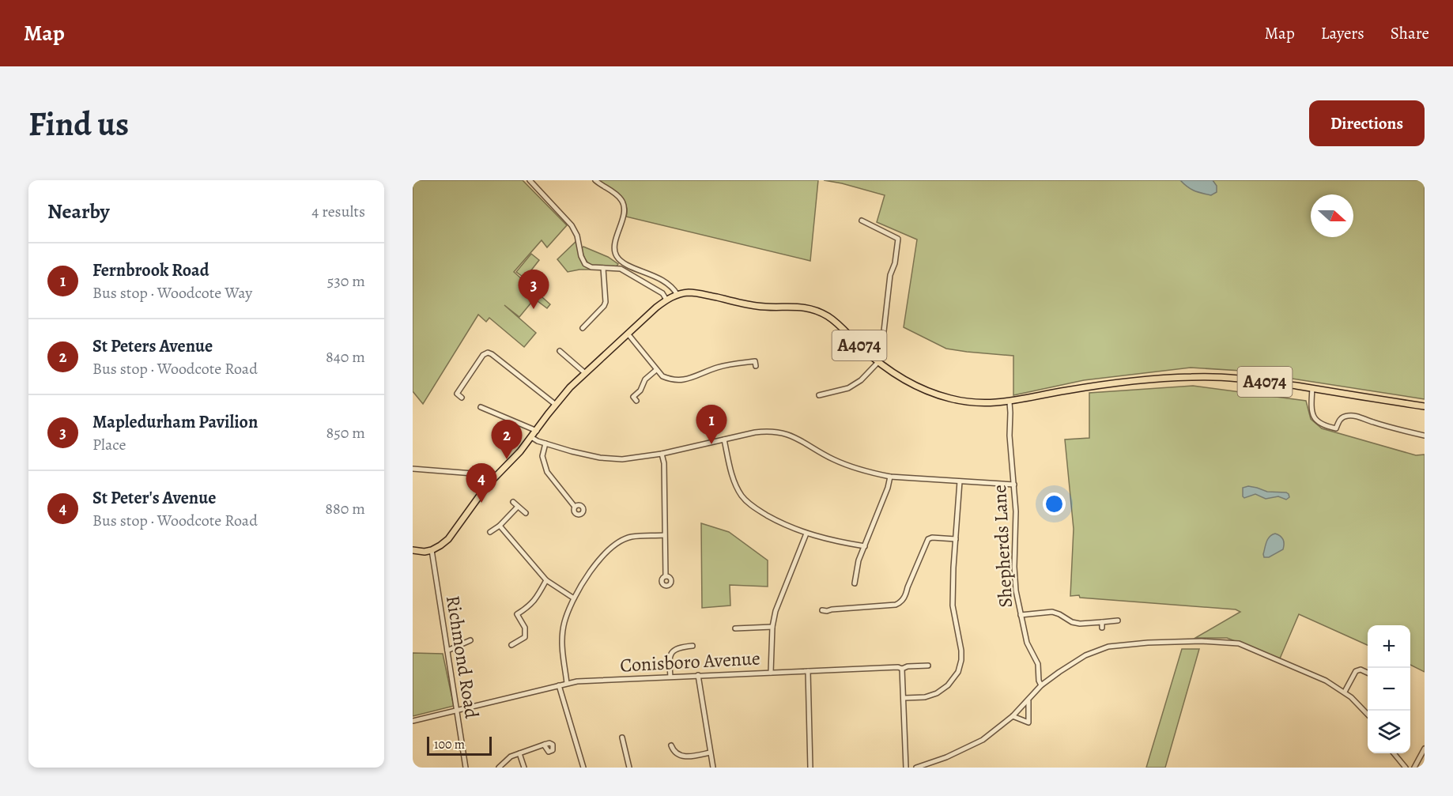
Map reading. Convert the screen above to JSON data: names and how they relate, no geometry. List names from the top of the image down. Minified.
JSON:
{"streets":{"main road":["A4074"],"street":["Shepherds Lane","Richmond Road","Conisboro Avenue"]},"crossings":[["A4074","Shepherds Lane"],["A4074","Richmond Road"],["Richmond Road","Conisboro Avenue"]],"scale_bar":"100 m","north":"right","page":{"header":"Map","nav":["Map","Layers","Share"],"buttons":"Directions","title":"Find us","heading":["Nearby","4 results"],"list":[{"mark":"1","name":"Fernbrook Road","note":"Bus stop · Woodcote Way","value":"530 m"},{"mark":"2","name":"St Peters Avenue","note":"Bus stop · Woodcote Road","value":"840 m"},{"mark":"3","name":"Mapledurham Pavilion","note":"Place","value":"850 m"},{"mark":"4","name":"St Peter's Avenue","note":"Bus stop · Woodcote Road","value":"880 m"}],"pins":["3","1","2","4"],"map_buttons":["+","−"],"scale":"100 m"}}
